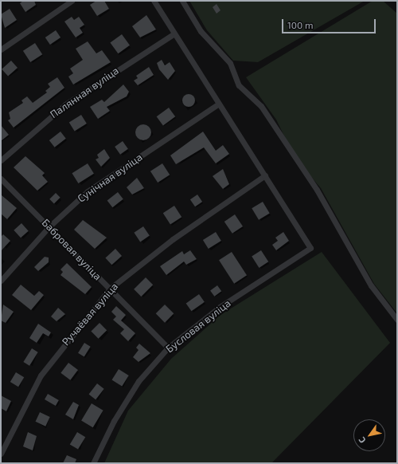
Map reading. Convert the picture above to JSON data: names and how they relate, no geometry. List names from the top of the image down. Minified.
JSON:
{"streets":{"street":["Палянная вуліца","Сунічная вуліца","Бабровая вуліца","Ручаёвая вуліца","Бусловая вуліца"]},"crossings":[["Сунічная вуліца","Бабровая вуліца"],["Бабровая вуліца","Ручаёвая вуліца"],["Бабровая вуліца","Бусловая вуліца"],["Ручаёвая вуліца","Бусловая вуліца"]],"scale_bar":"100 m","north":"bottom left"}
